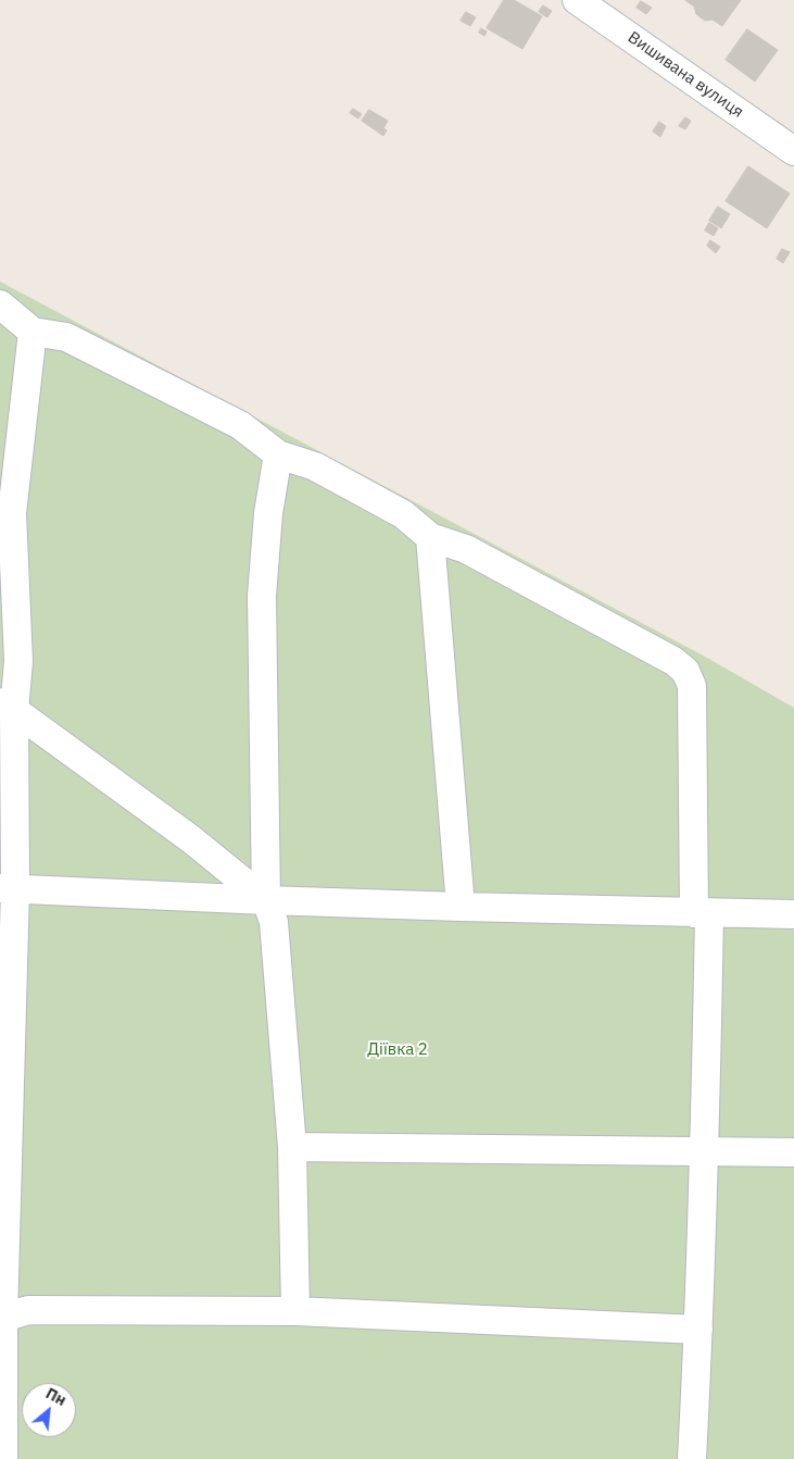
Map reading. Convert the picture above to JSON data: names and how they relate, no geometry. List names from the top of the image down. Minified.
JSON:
{"streets":{"street":["Вишивана вулиця"]},"parks":["Діївка 2"],"north":"top right"}
